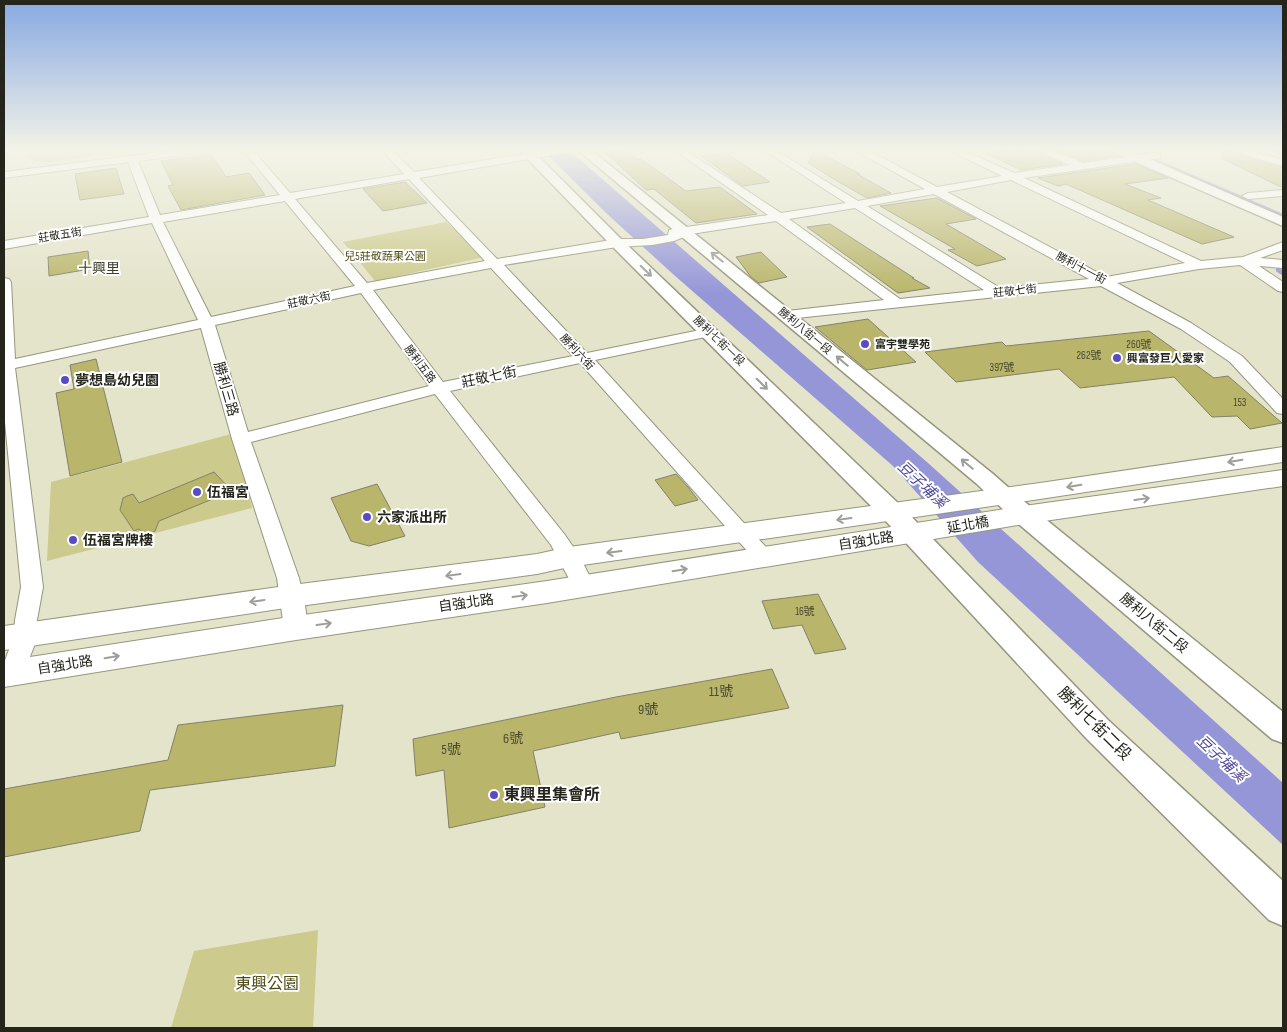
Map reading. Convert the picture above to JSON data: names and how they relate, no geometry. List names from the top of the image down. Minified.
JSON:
{"streets":{"main road":["延北橋","自強北路"],"street":["莊敬五街","勝利十一街","莊敬七街","莊敬六街","勝利八街一段","勝利七街一段","勝利六街","勝利五路","勝利三路","勝利八街二段","勝利七街二段"]},"crossings":[["莊敬五街","勝利三路"],["勝利十一街","莊敬七街"],["莊敬七街","勝利八街一段"],["莊敬七街","勝利七街一段"],["莊敬七街","勝利六街"],["莊敬七街","勝利五路"],["莊敬七街","勝利三路"],["莊敬六街","勝利八街一段"],["莊敬六街","勝利七街一段"],["莊敬六街","勝利六街"],["莊敬六街","勝利五路"],["莊敬六街","勝利三路"],["勝利八街一段","延北橋"],["勝利八街一段","勝利八街二段"],["勝利七街一段","延北橋"],["勝利七街一段","自強北路"],["勝利七街一段","勝利七街二段"],["勝利六街","自強北路"],["勝利五路","自強北路"],["勝利三路","自強北路"],["延北橋","自強北路"],["延北橋","勝利八街二段"],["延北橋","勝利七街二段"],["自強北路","勝利七街二段"]],"districts":["十興里"],"water":["豆子埔溪"],"parks":["兒5莊敬蔬果公園","東興公園"],"places":["富宇雙學苑","興富發巨人愛家","夢想島幼兒園","伍福宮","六家派出所","伍福宮牌樓","東興里集會所"],"house_numbers":["260號","262號","397號","153","16號","11號","9號","6號","5號"]}
